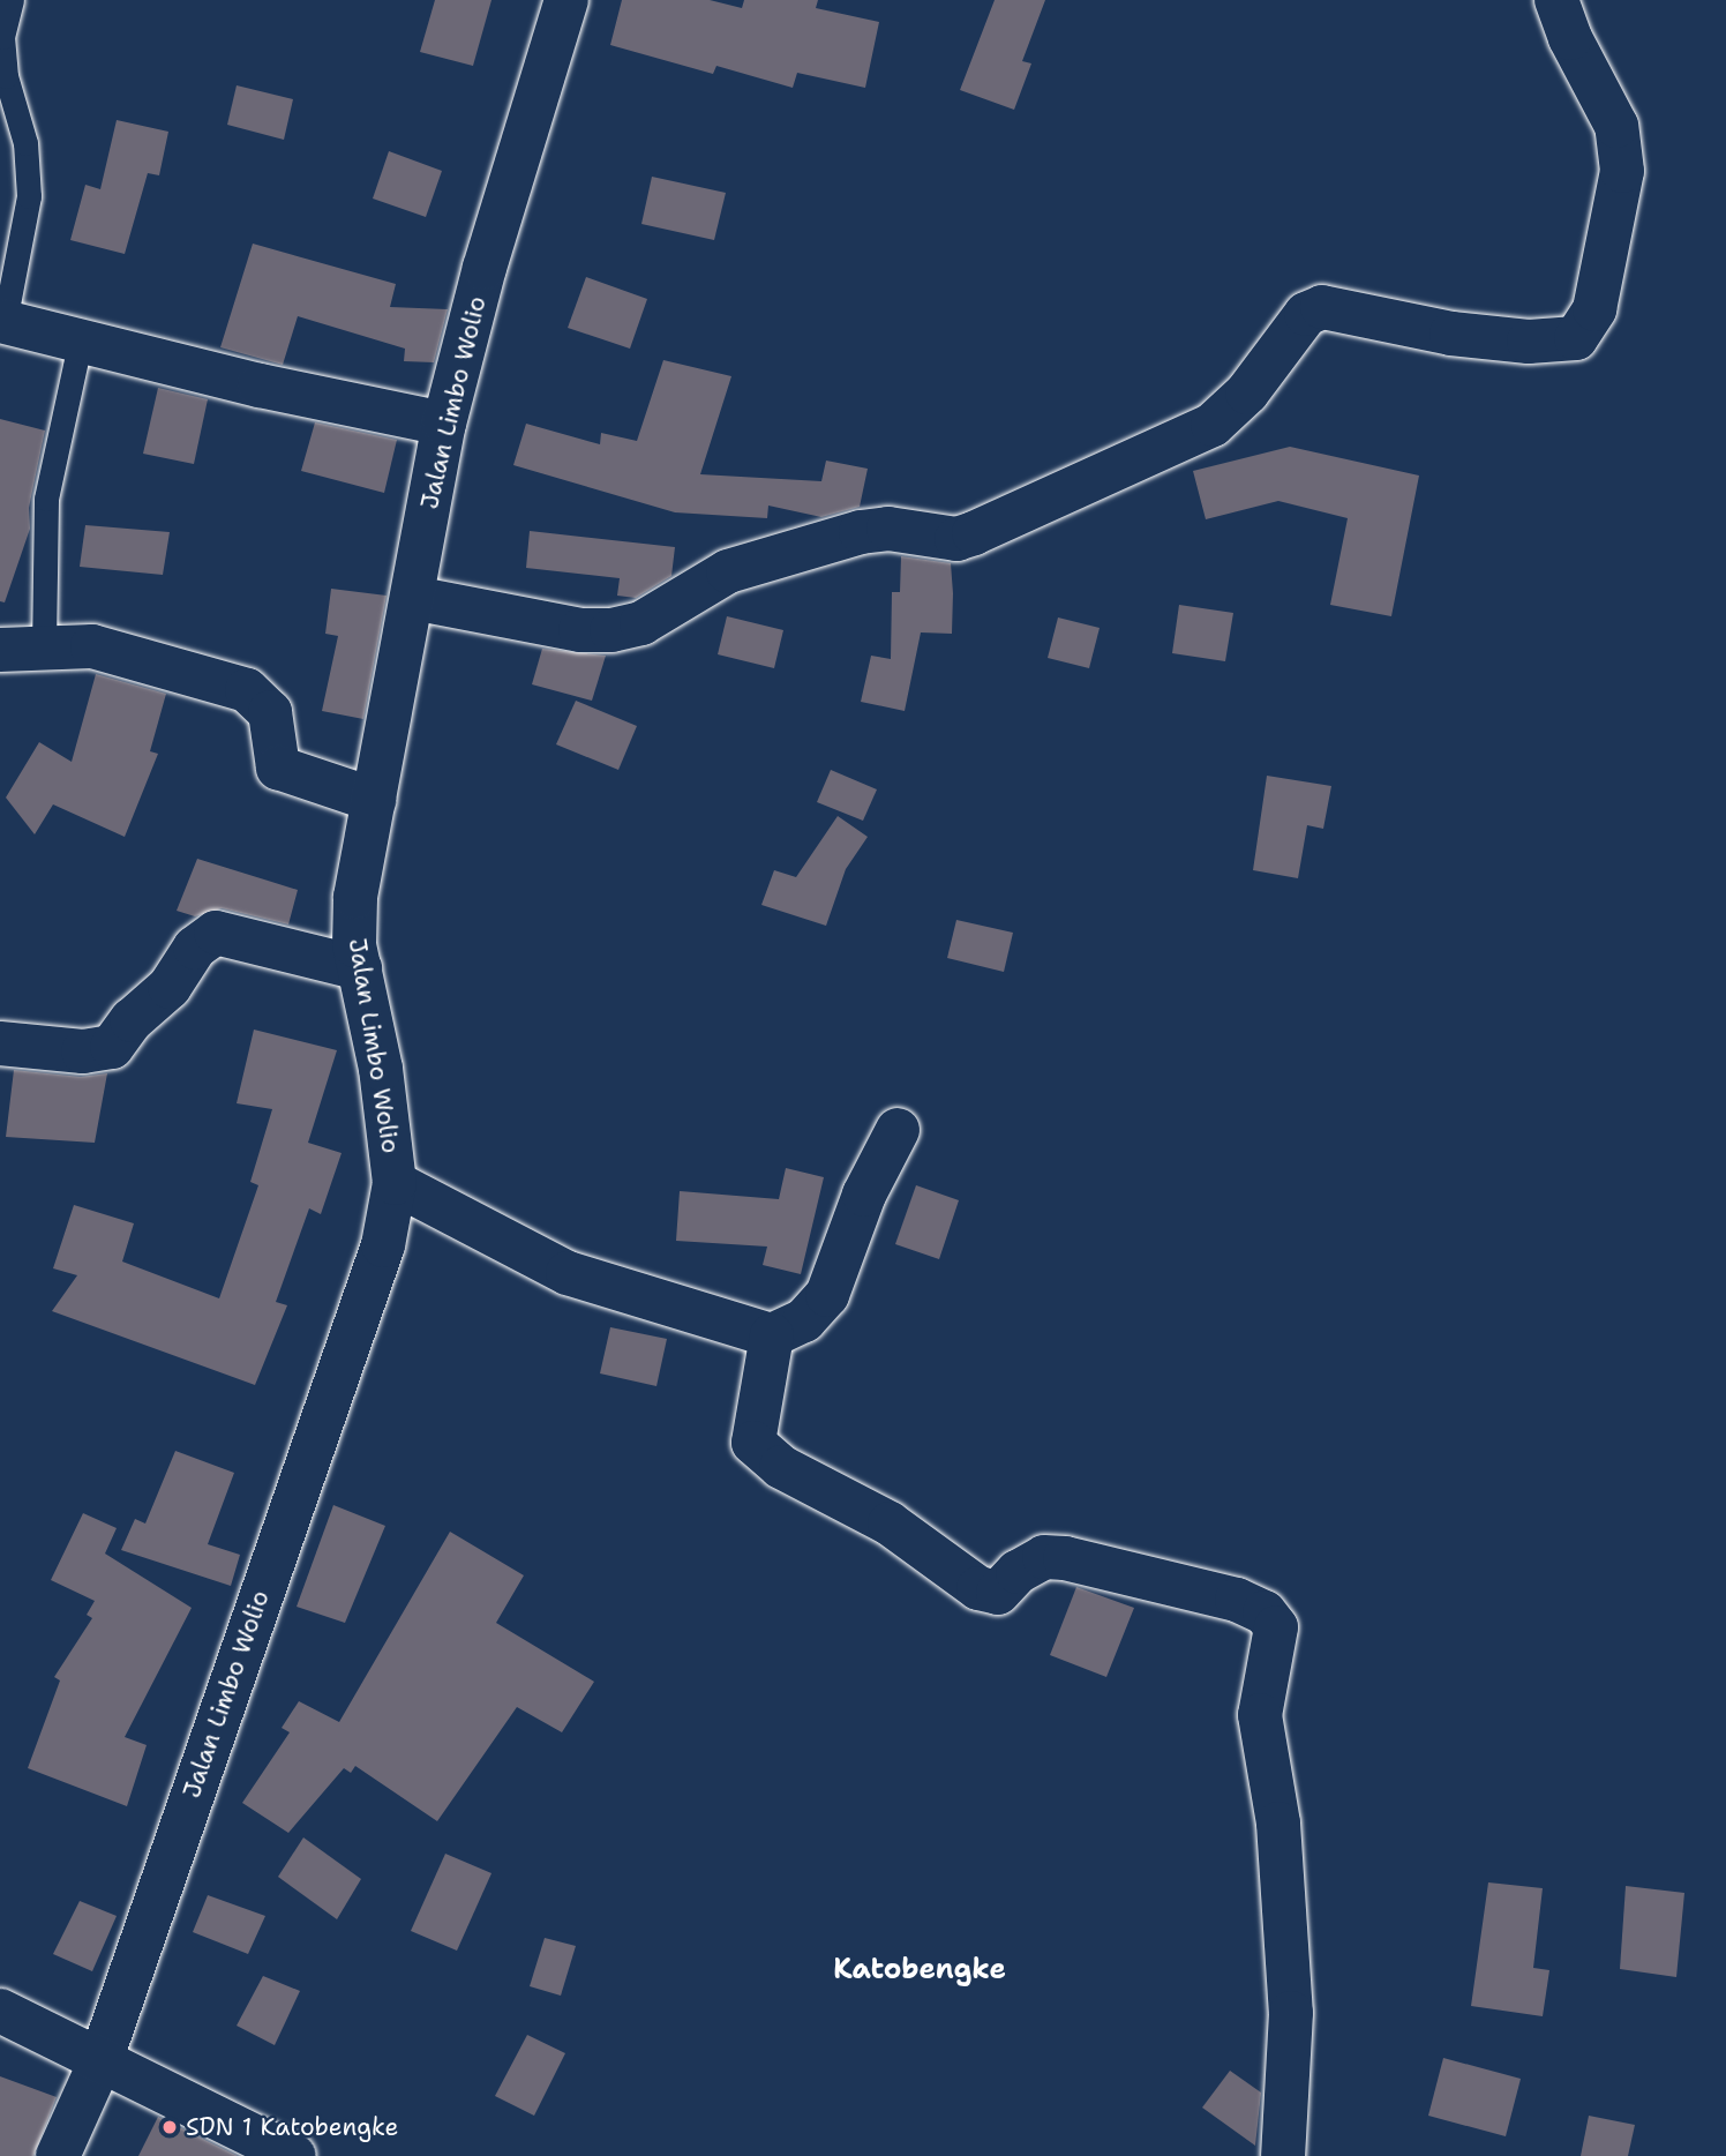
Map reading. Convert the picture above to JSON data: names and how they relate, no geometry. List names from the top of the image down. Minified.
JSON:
{"streets":{"street":["Jalan Limbo Wolio"]},"districts":["Katobengke"],"places":["SDN 1 Katobengke"]}
